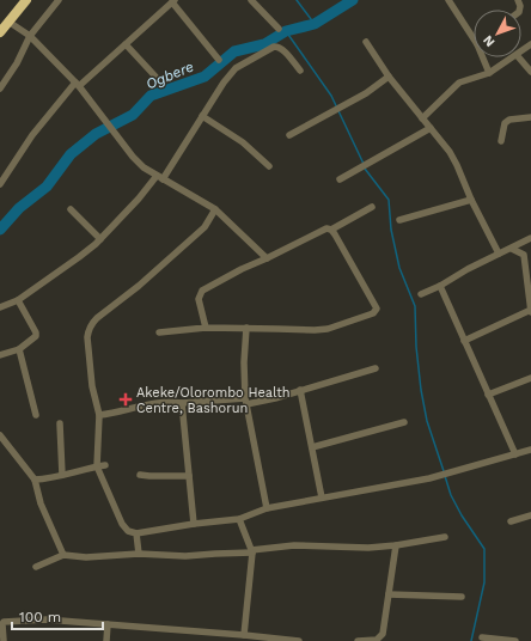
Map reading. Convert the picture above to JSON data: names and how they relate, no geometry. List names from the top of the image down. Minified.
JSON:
{"water":["Ogbere"],"places":{"health":["Akeke/Olorombo Health Centre, Bashorun"]},"scale_bar":"100 m","north":"bottom left"}
